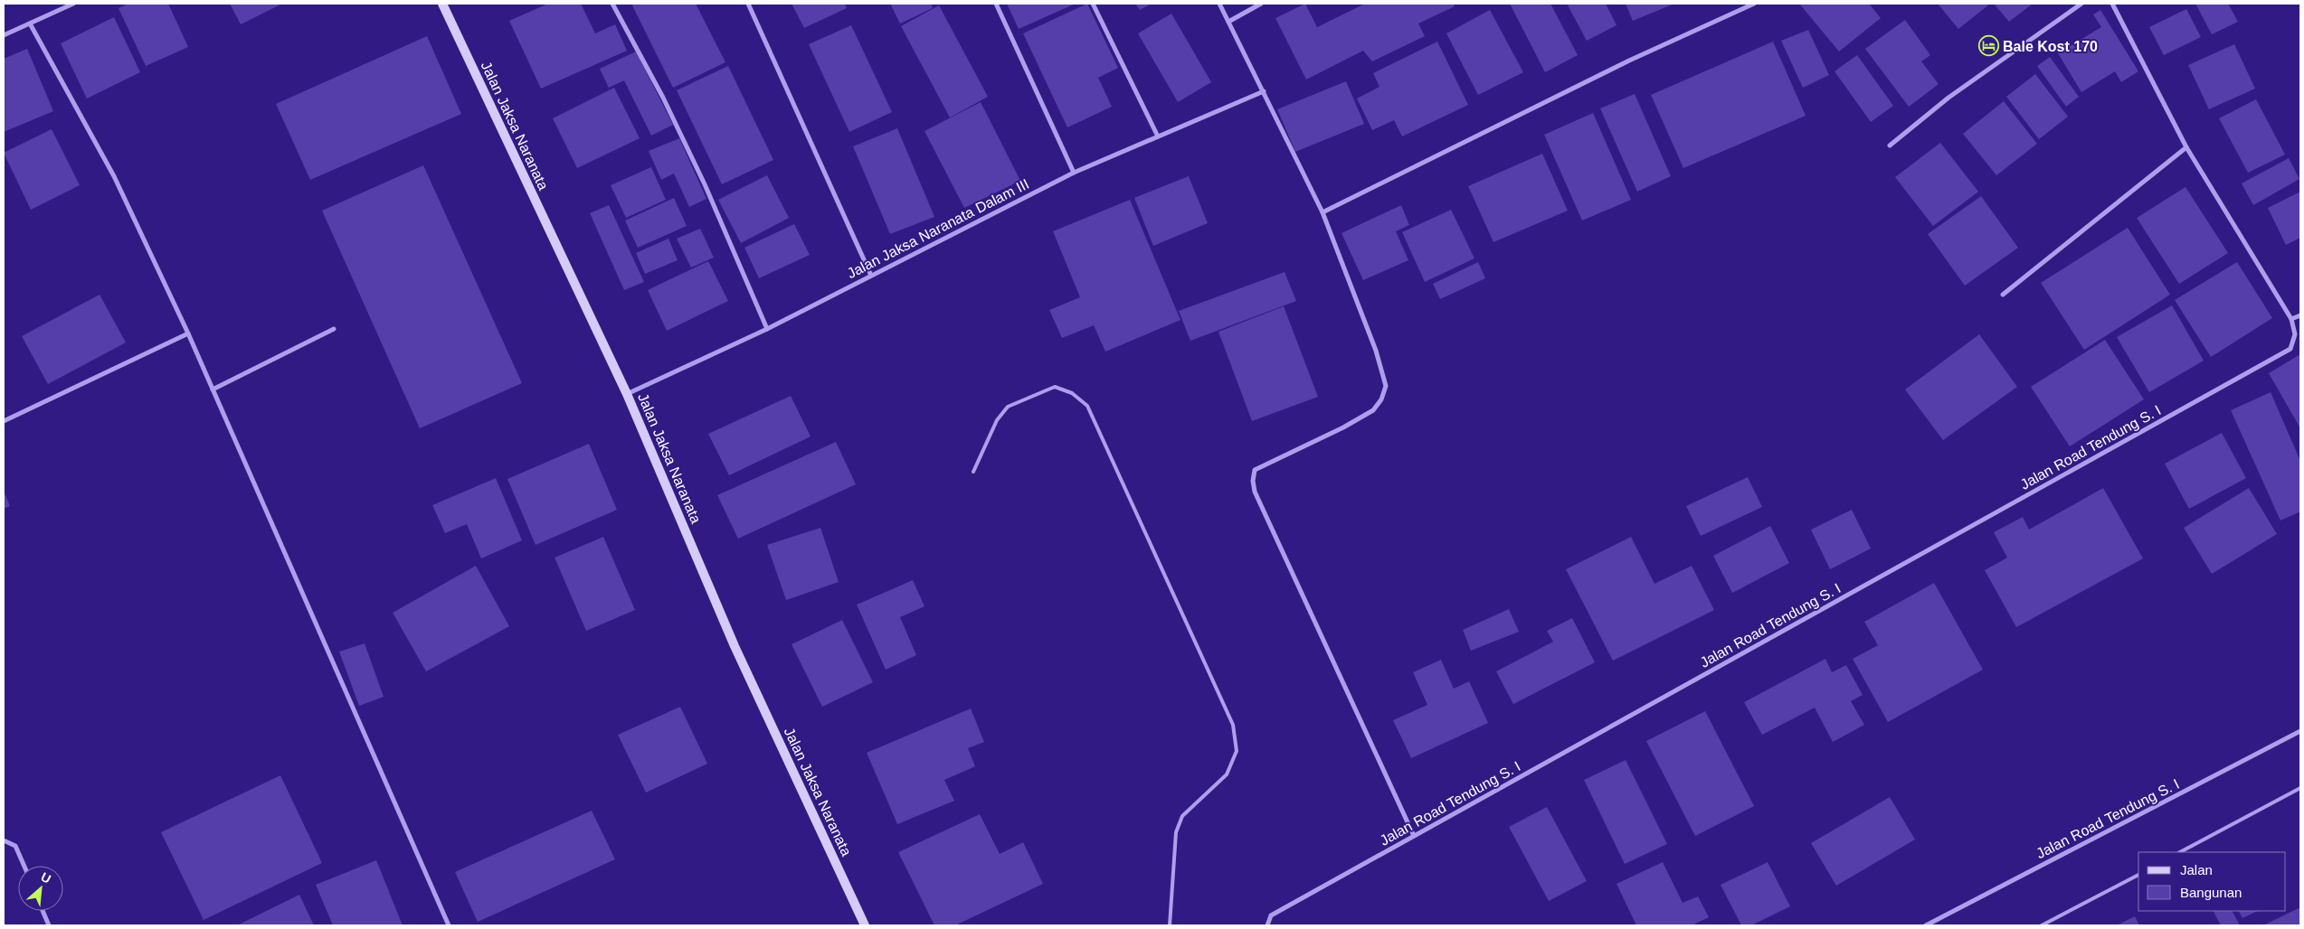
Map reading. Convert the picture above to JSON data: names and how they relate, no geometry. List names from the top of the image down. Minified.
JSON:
{"streets":{"main road":["Jalan Jaksa Naranata"],"street":["Jalan Jaksa Naranata Dalam III","Jalan Road Tendung S. I"]},"crossings":[["Jalan Jaksa Naranata","Jalan Jaksa Naranata Dalam III"]],"places":{"hotel":["Bale Kost 170"]},"legend":["Jalan","Bangunan"],"north":"top right"}
